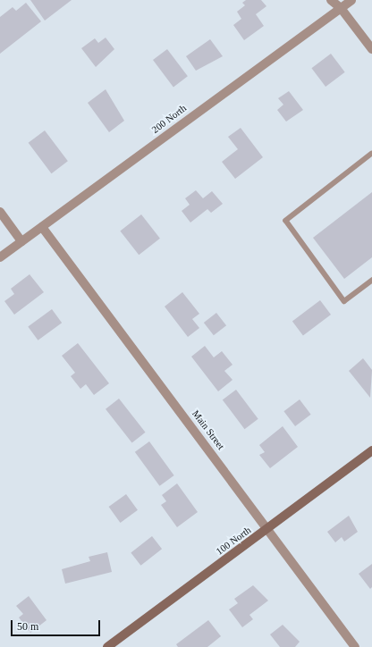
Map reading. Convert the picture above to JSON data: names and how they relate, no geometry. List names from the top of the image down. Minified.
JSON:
{"streets":{"street":["200 North","Main Street","100 North"]},"crossings":[["200 North","Main Street"],["Main Street","100 North"]],"scale_bar":"50 m"}
